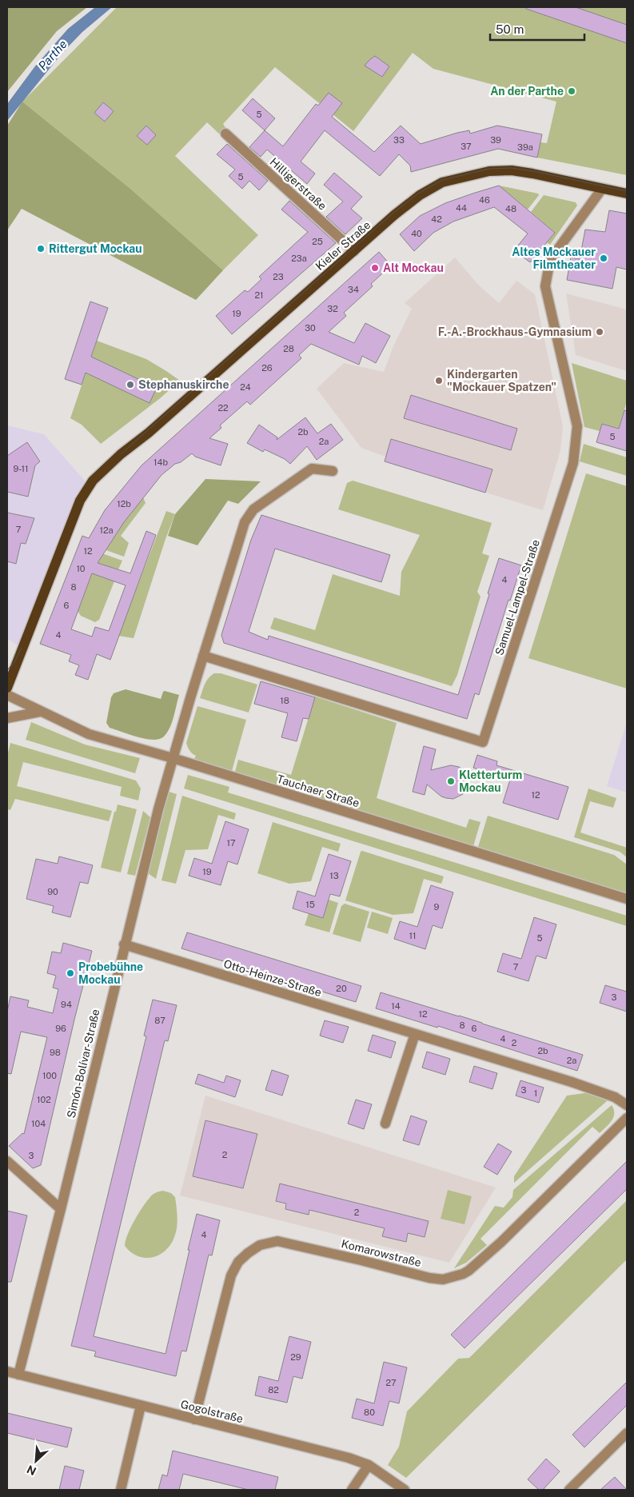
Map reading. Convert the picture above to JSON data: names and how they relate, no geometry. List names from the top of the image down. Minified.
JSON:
{"streets":{"main road":["Kieler Straße"],"street":["Hilligerstraße","Samuel-Lampel-Straße","Tauchaer Straße","Otto-Heinze-Straße","Simón-Bolívar-Straße","Komarowstraße","Gogolstraße"]},"crossings":[["Hilligerstraße","Kieler Straße"],["Kieler Straße","Samuel-Lampel-Straße"],["Tauchaer Straße","Simón-Bolívar-Straße"],["Otto-Heinze-Straße","Simón-Bolívar-Straße"],["Simón-Bolívar-Straße","Gogolstraße"],["Komarowstraße","Gogolstraße"]],"water":["Parthe"],"places":["An der Parthe","Rittergut Mockau","Altes Mockauer Filmtheater","Alt Mockau","F.-A.-Brockhaus-Gymnasium","Kindergarten \"Mockauer Spatzen\"","Stephanuskirche","Kletterturm Mockau","Probebühne Mockau"],"house_numbers":["5","33","39","37","39a","5","46","44","48","42","40","25","23a","23","34","21","32","19","30","28","26","24","22","2b","5","2a","14b","9-11","12b","7","12a","12","10","4","8","6","4","18","12","17","19","13","90","15","9","11","5","7","20","3","94","14","12","87","8","96","6","4","2","2b","98","2a","100","3","1","102","104","2","3","2","4","29","27","82","80"],"scale_bar":"50 m","north":"bottom left"}
